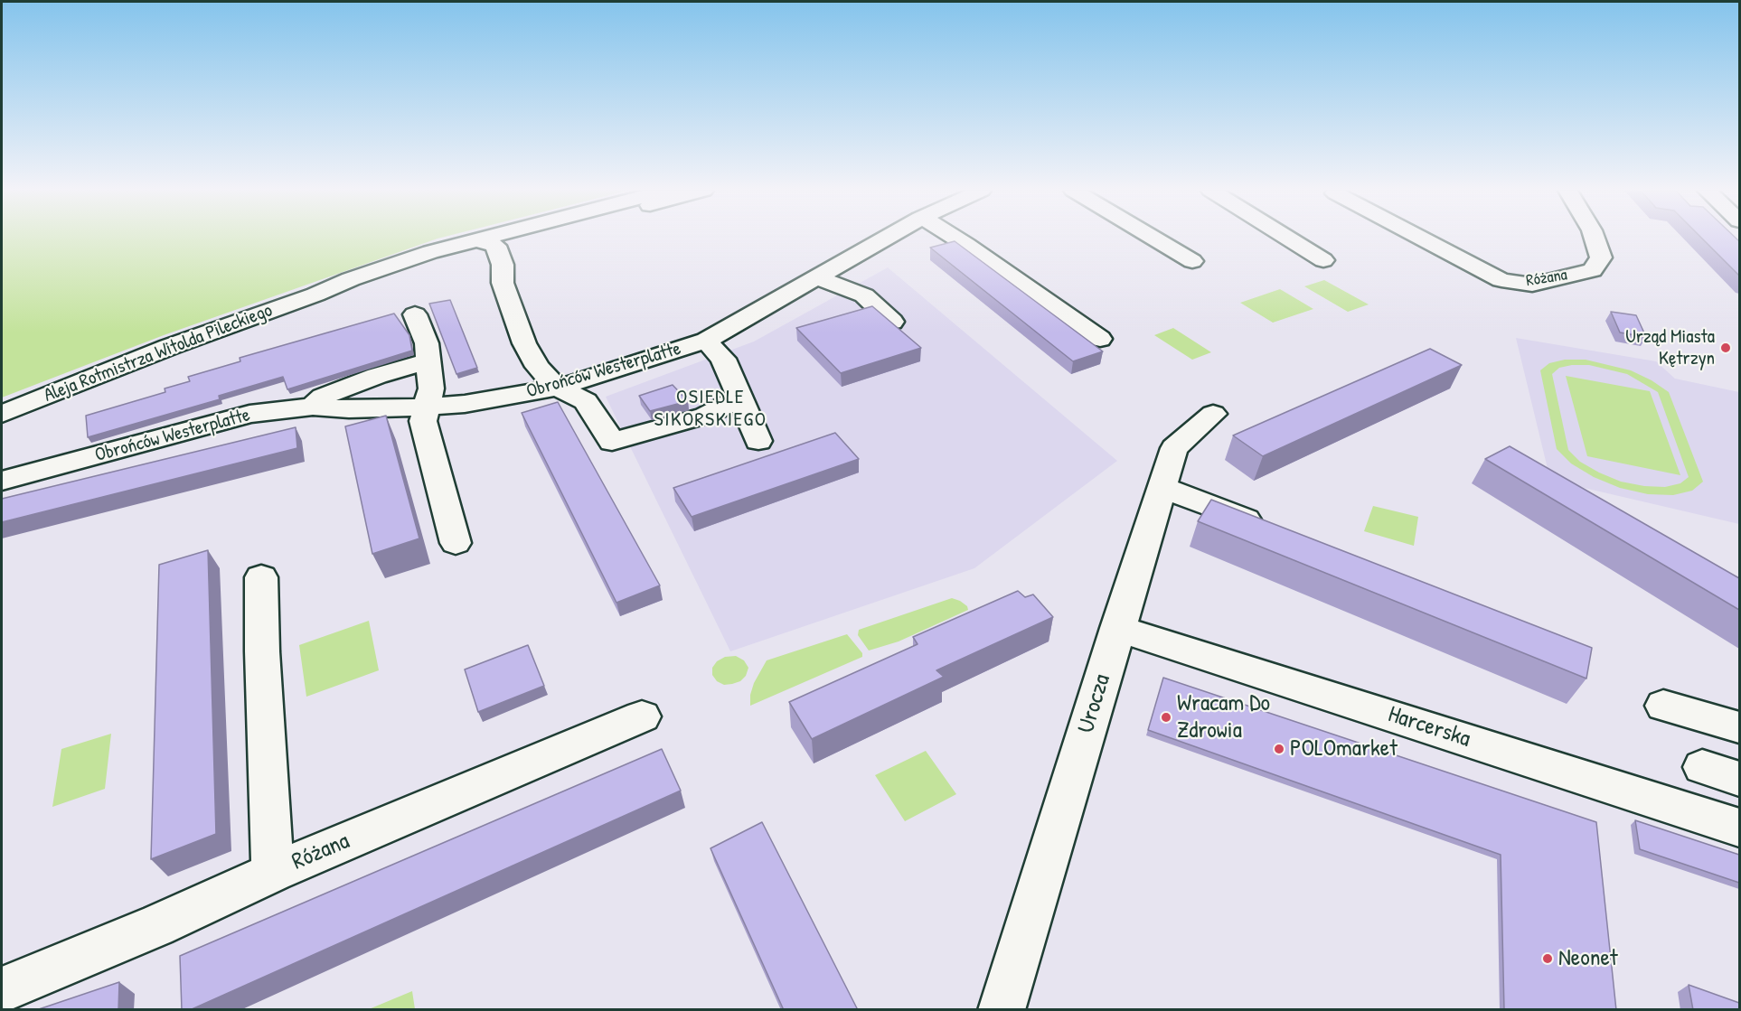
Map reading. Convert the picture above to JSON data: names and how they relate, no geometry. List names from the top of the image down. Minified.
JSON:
{"streets":{"street":["Różana","Aleja Rotmistrza Witolda Pileckiego","Obrońców Westerplatte","Urocza","Harcerska"]},"crossings":[["Urocza","Harcerska"]],"districts":["OSIEDLE SIKORSKIEGO"],"places":["Urząd Miasta Kętrzyn","Wracam Do Zdrowia","POLOmarket","Neonet"]}
